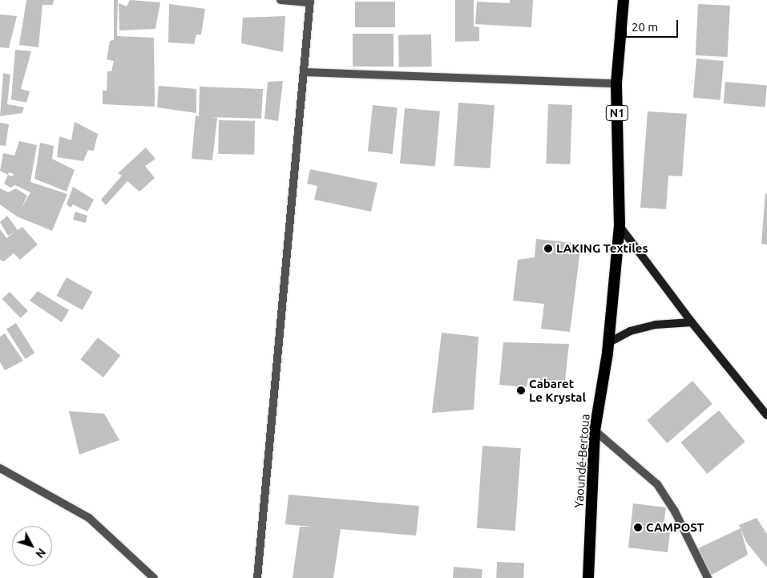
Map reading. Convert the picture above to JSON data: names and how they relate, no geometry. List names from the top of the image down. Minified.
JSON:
{"streets":{"highway":["N1","Yaoundé-Bertoua"]},"crossings":[["N1","Yaoundé-Bertoua"]],"places":["LAKING Textiles","Cabaret Le Krystal","CAMPOST"],"scale_bar":"20 m","north":"bottom right"}
